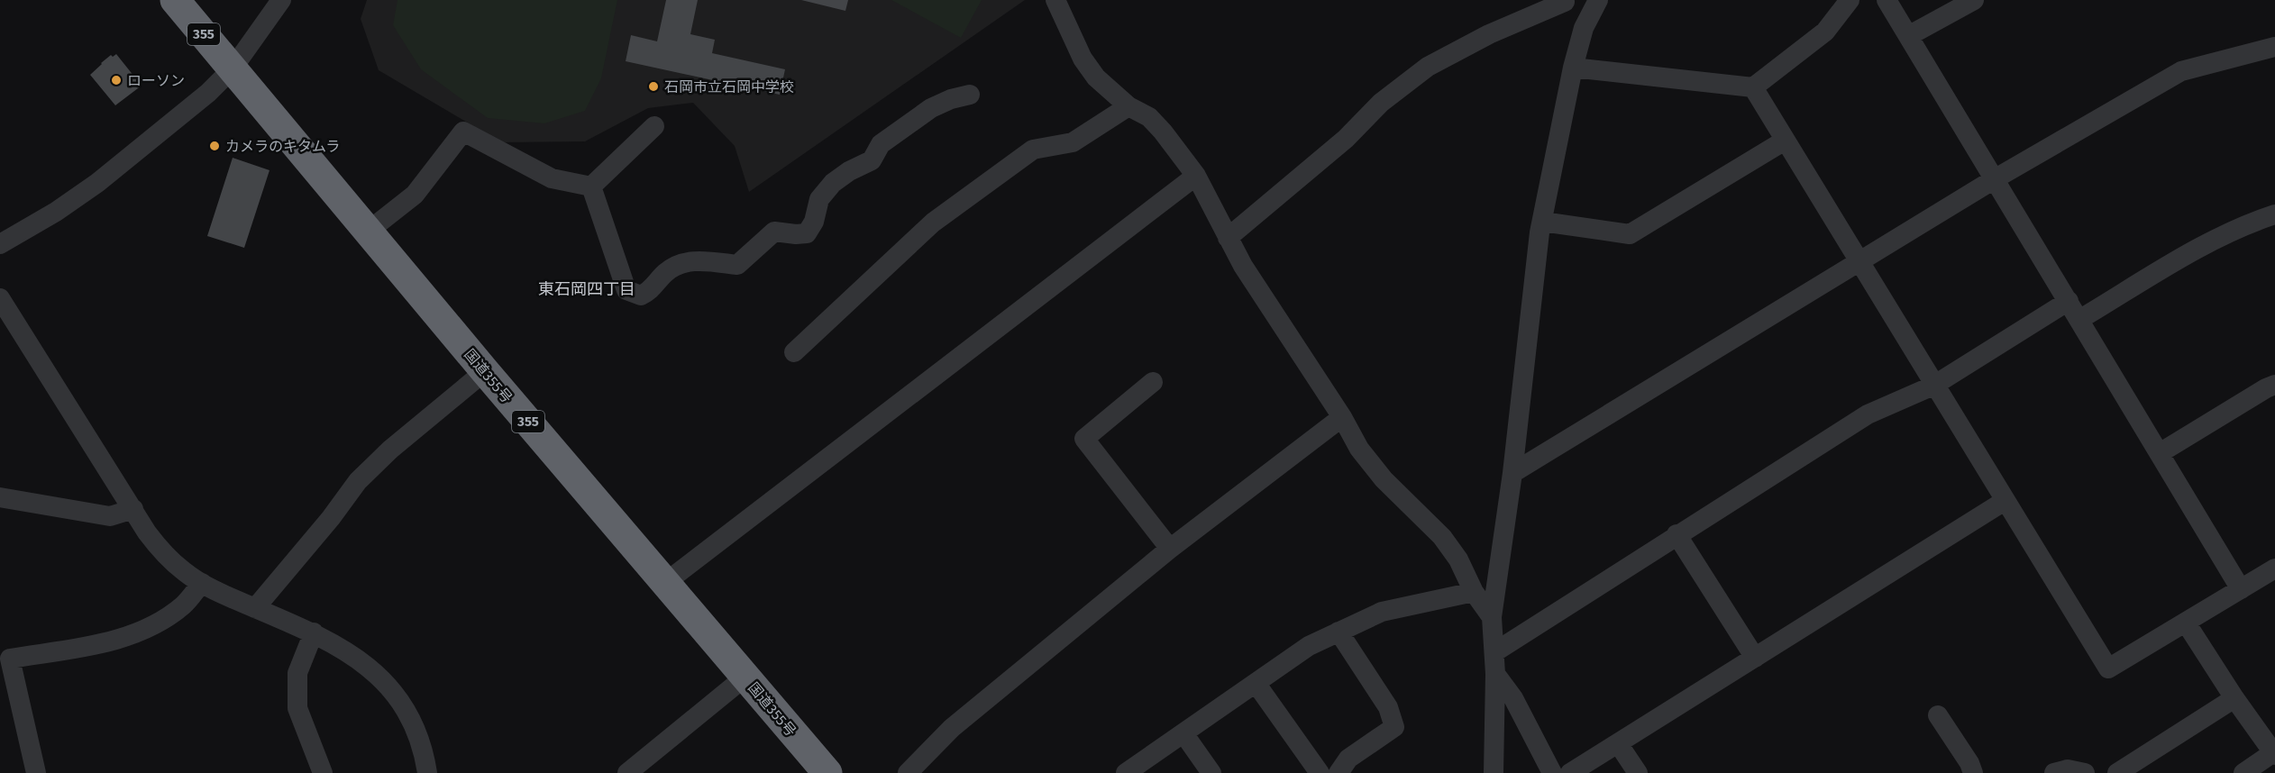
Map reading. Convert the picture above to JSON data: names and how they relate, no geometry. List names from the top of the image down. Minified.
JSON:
{"streets":{"highway":["355","国道355号"]},"districts":["東石岡四丁目"],"places":["ローソン","石岡市立石岡中学校","カメラのキタムラ"]}
